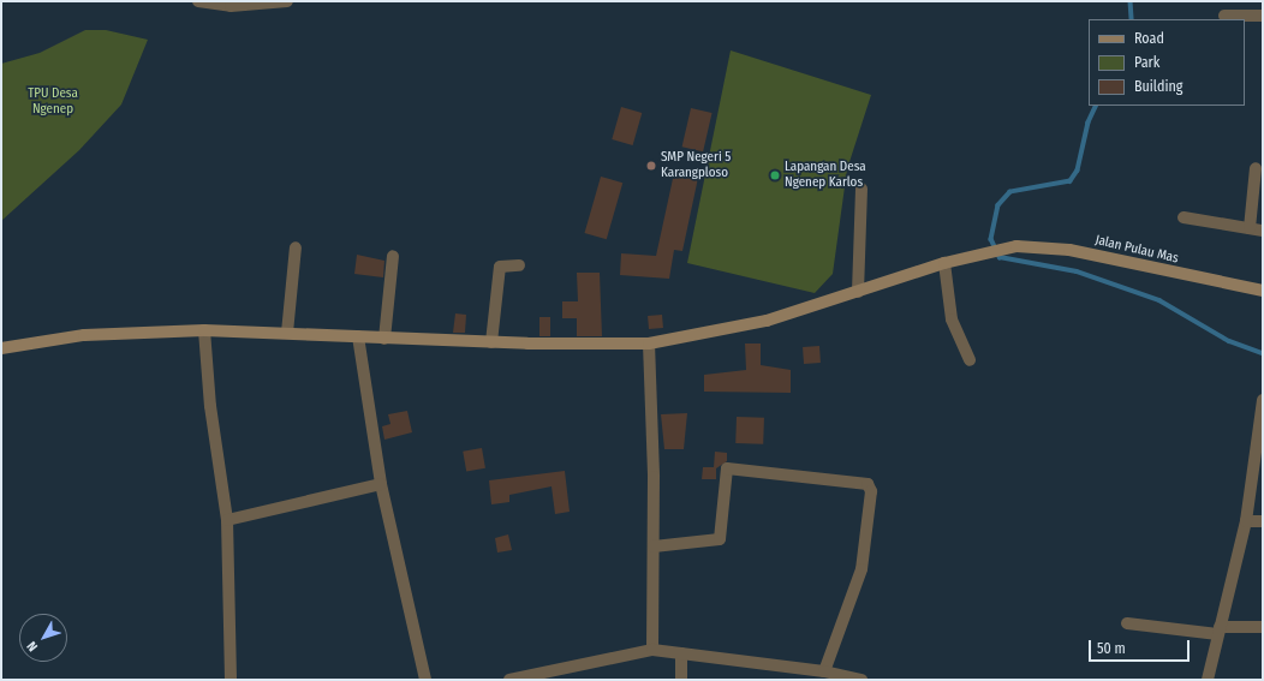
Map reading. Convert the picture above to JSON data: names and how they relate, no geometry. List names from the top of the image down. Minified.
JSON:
{"streets":{"street":["Jalan Pulau Mas"]},"parks":["TPU Desa Ngenep"],"places":["SMP Negeri 5 Karangploso","Lapangan Desa Ngenep Karlos"],"legend":["Road","Park","Building"],"scale_bar":"50 m","north":"bottom left"}
